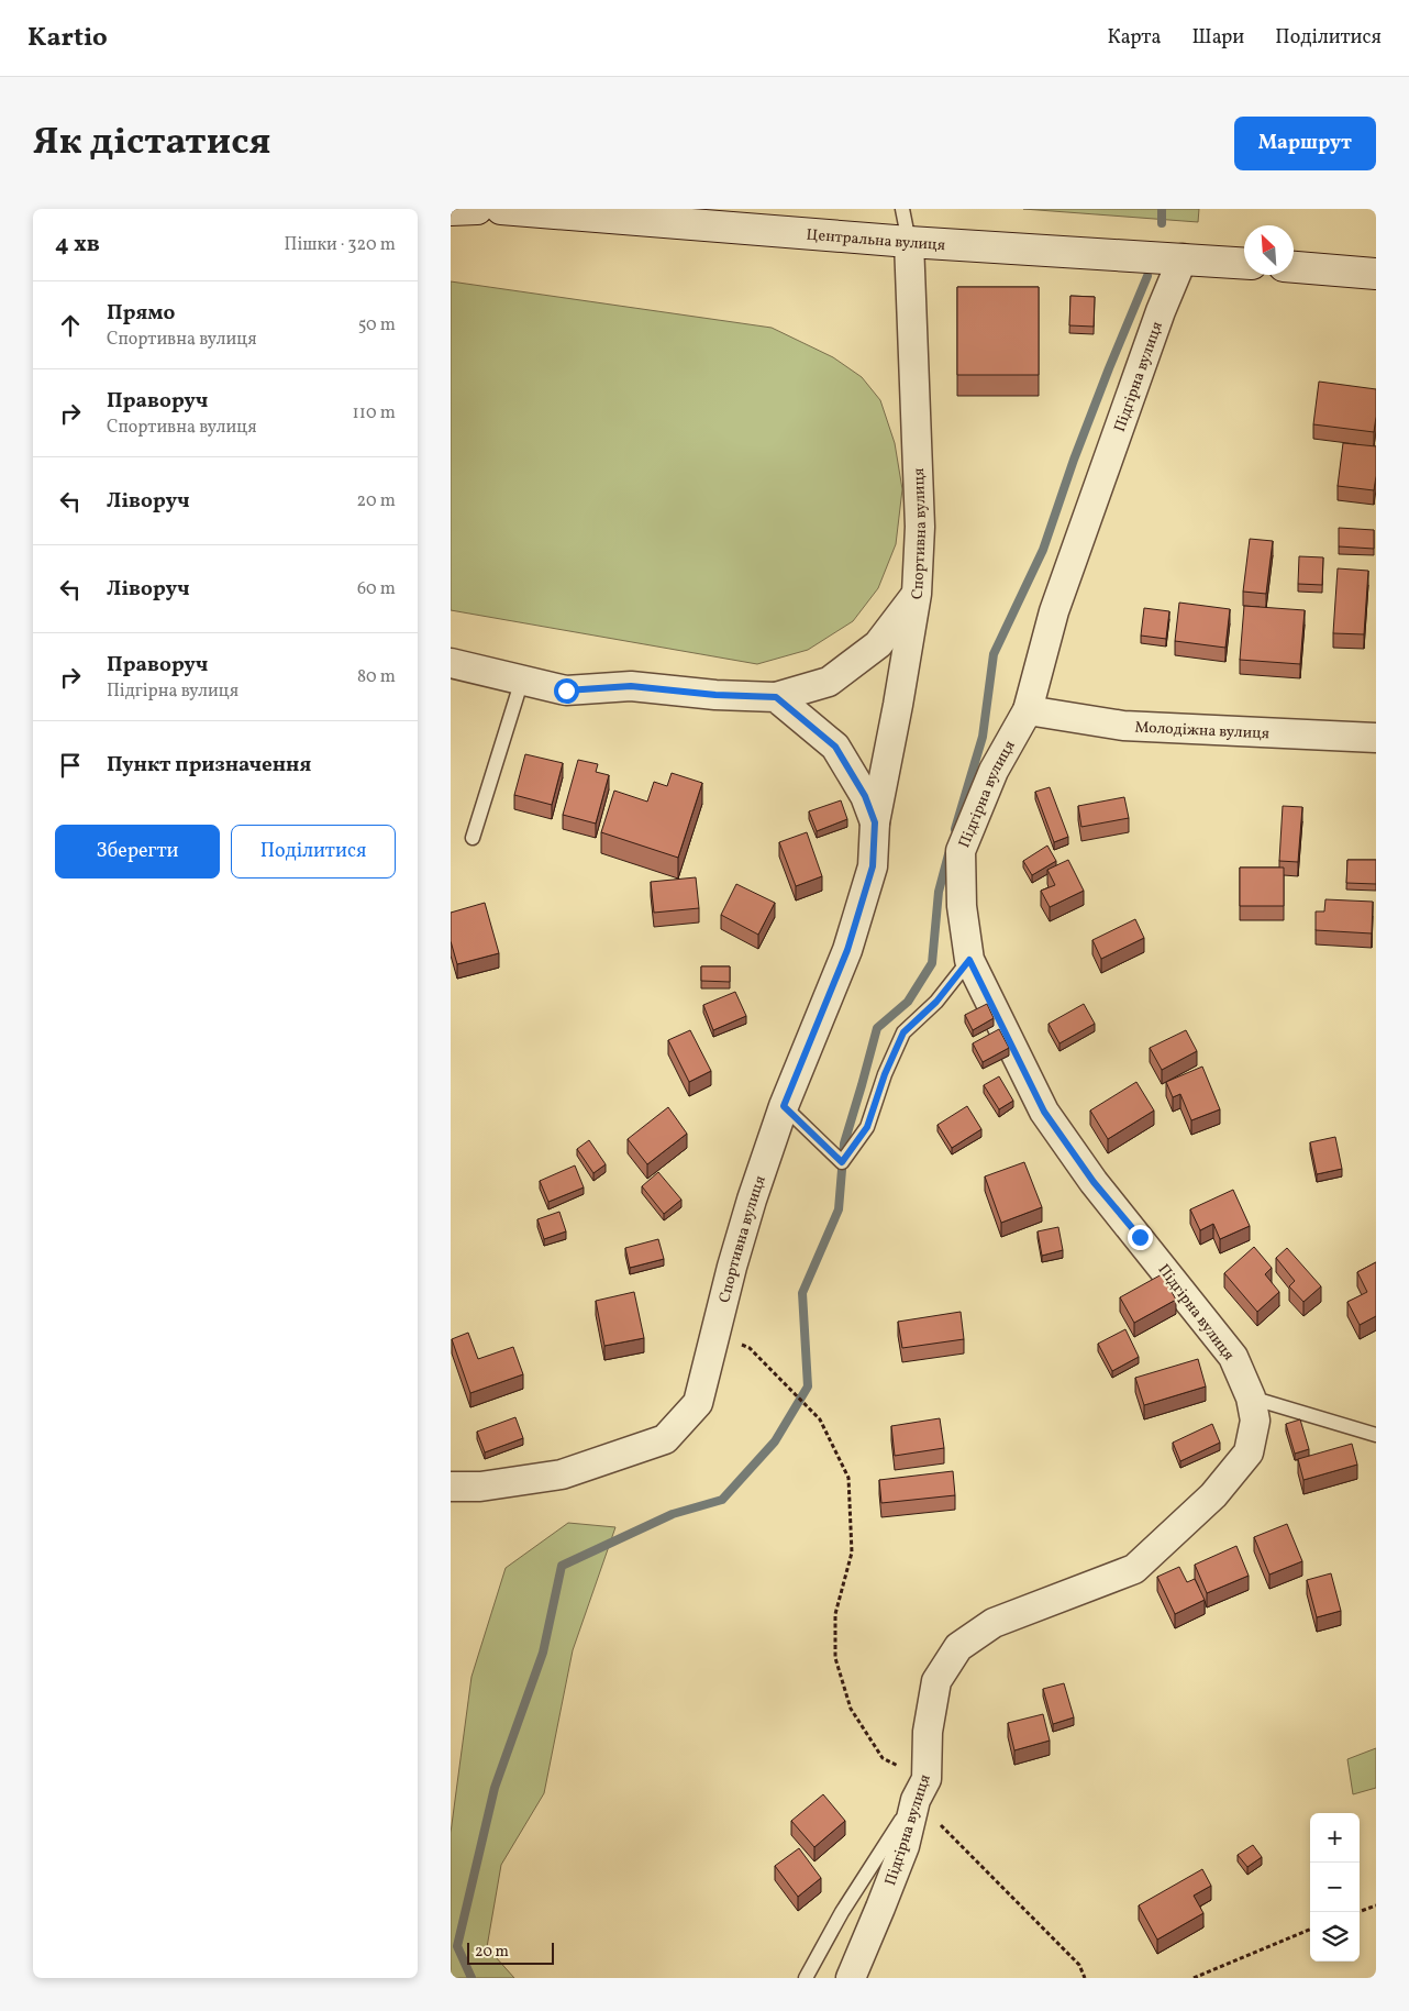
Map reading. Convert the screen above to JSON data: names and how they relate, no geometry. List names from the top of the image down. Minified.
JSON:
{"streets":{"main road":["Центральна вулиця"],"street":["Підгірна вулиця","Спортивна вулиця","Молодіжна вулиця"]},"crossings":[["Центральна вулиця","Підгірна вулиця"],["Центральна вулиця","Спортивна вулиця"],["Підгірна вулиця","Молодіжна вулиця"]],"scale_bar":"20 m","north":"top left","page":{"header":"Kartio","nav":["Карта","Шари","Поділитися"],"title":"Як дістатися","buttons":["Маршрут",["Зберегти","Поділитися"]],"heading":["4 хв","Пішки · 320 m"],"list":[["Прямо","Спортивна вулиця","50 m"],["Праворуч","Спортивна вулиця","110 m"],["Ліворуч","20 m"],["Ліворуч","60 m"],["Праворуч","Підгірна вулиця","80 m"],"Пункт призначення"],"map_buttons":["+","−"],"scale":"20 m"}}
